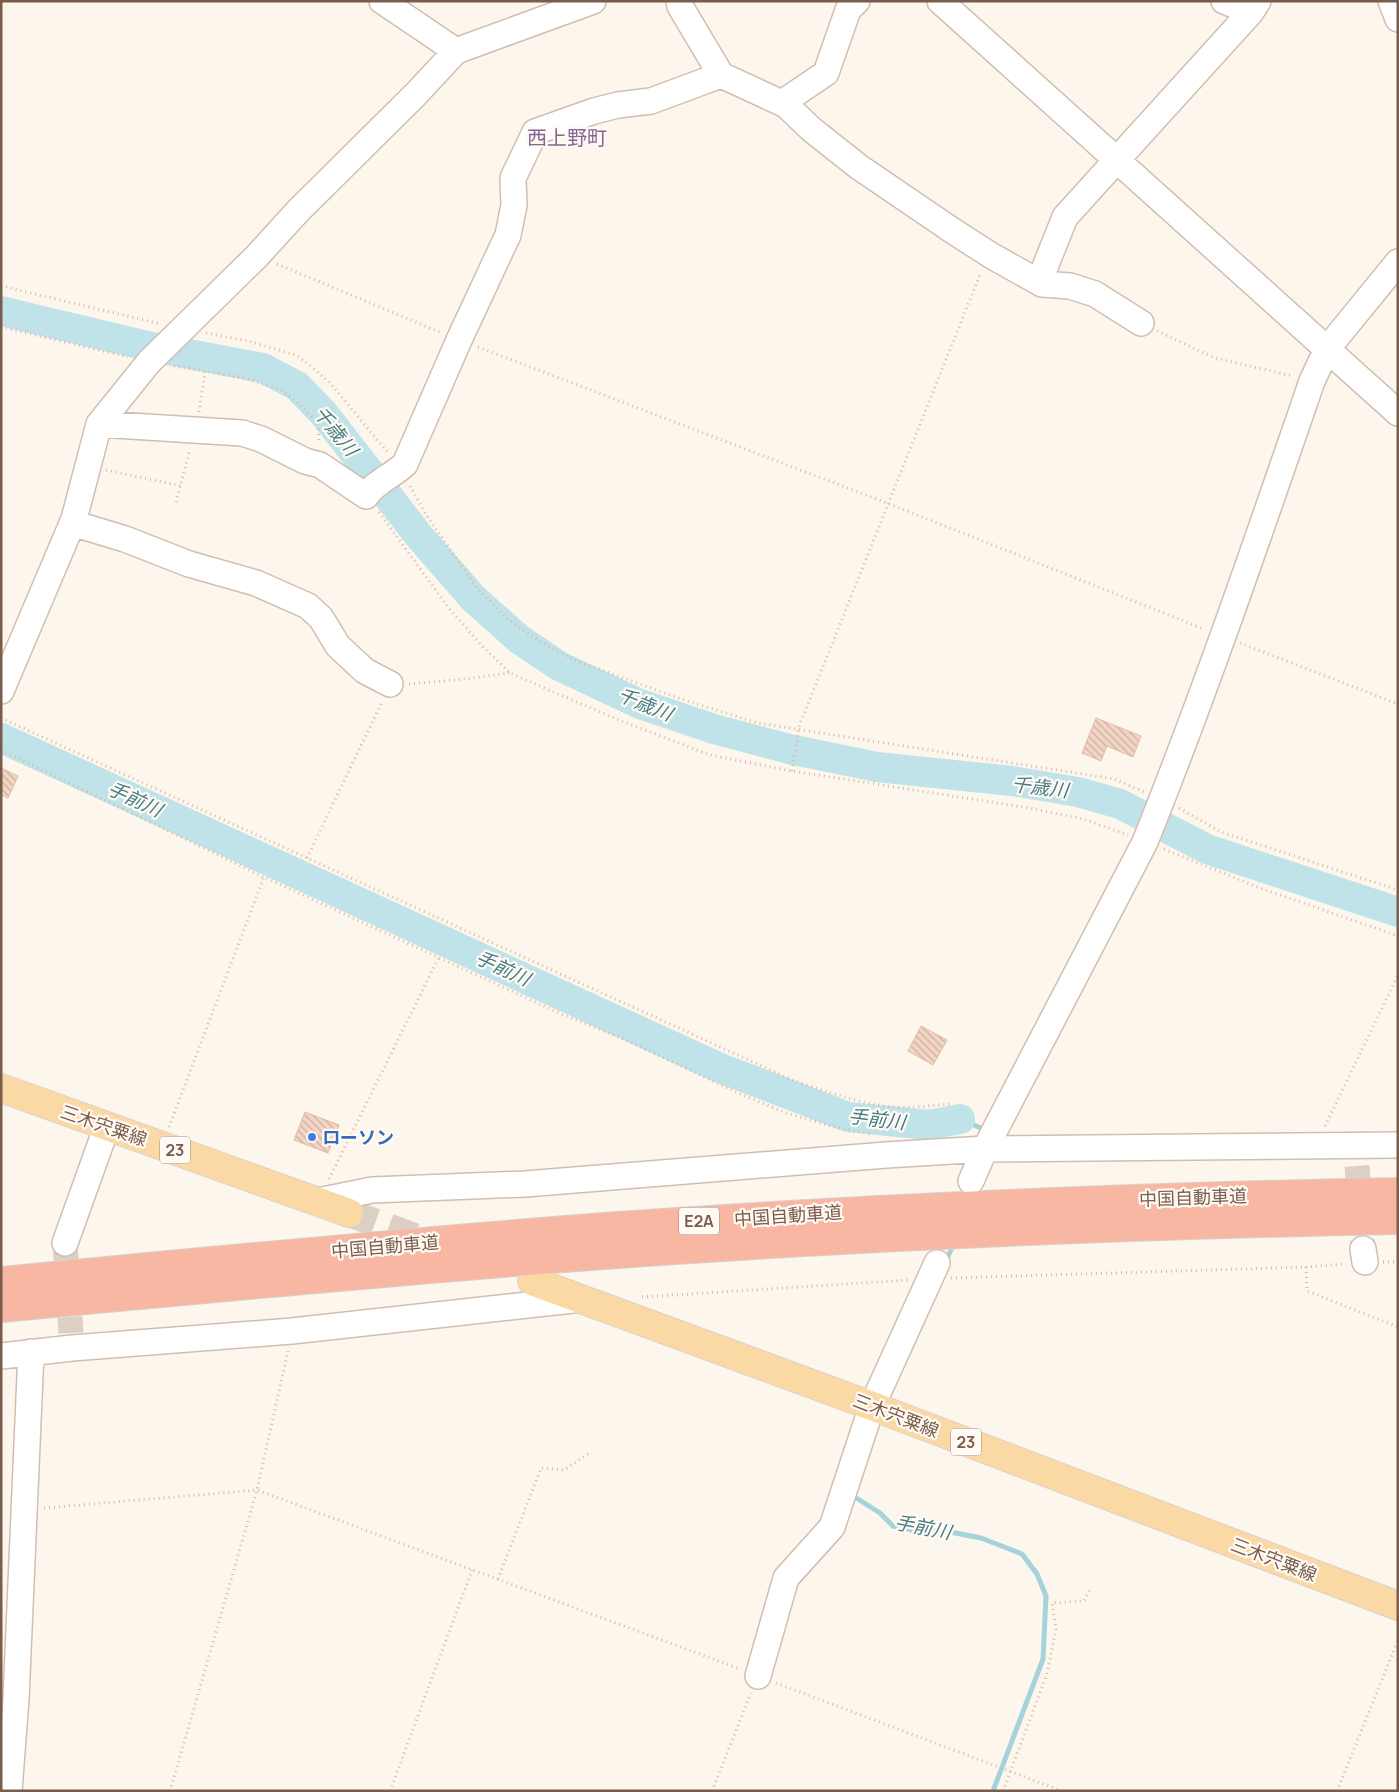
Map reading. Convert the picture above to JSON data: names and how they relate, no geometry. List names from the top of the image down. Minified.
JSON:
{"streets":{"highway":["中国自動車道","E2A"],"main road":["三木宍粟線","23"]},"districts":["西上野町"],"water":["千歳川","手前川"],"places":["ローソン"]}
